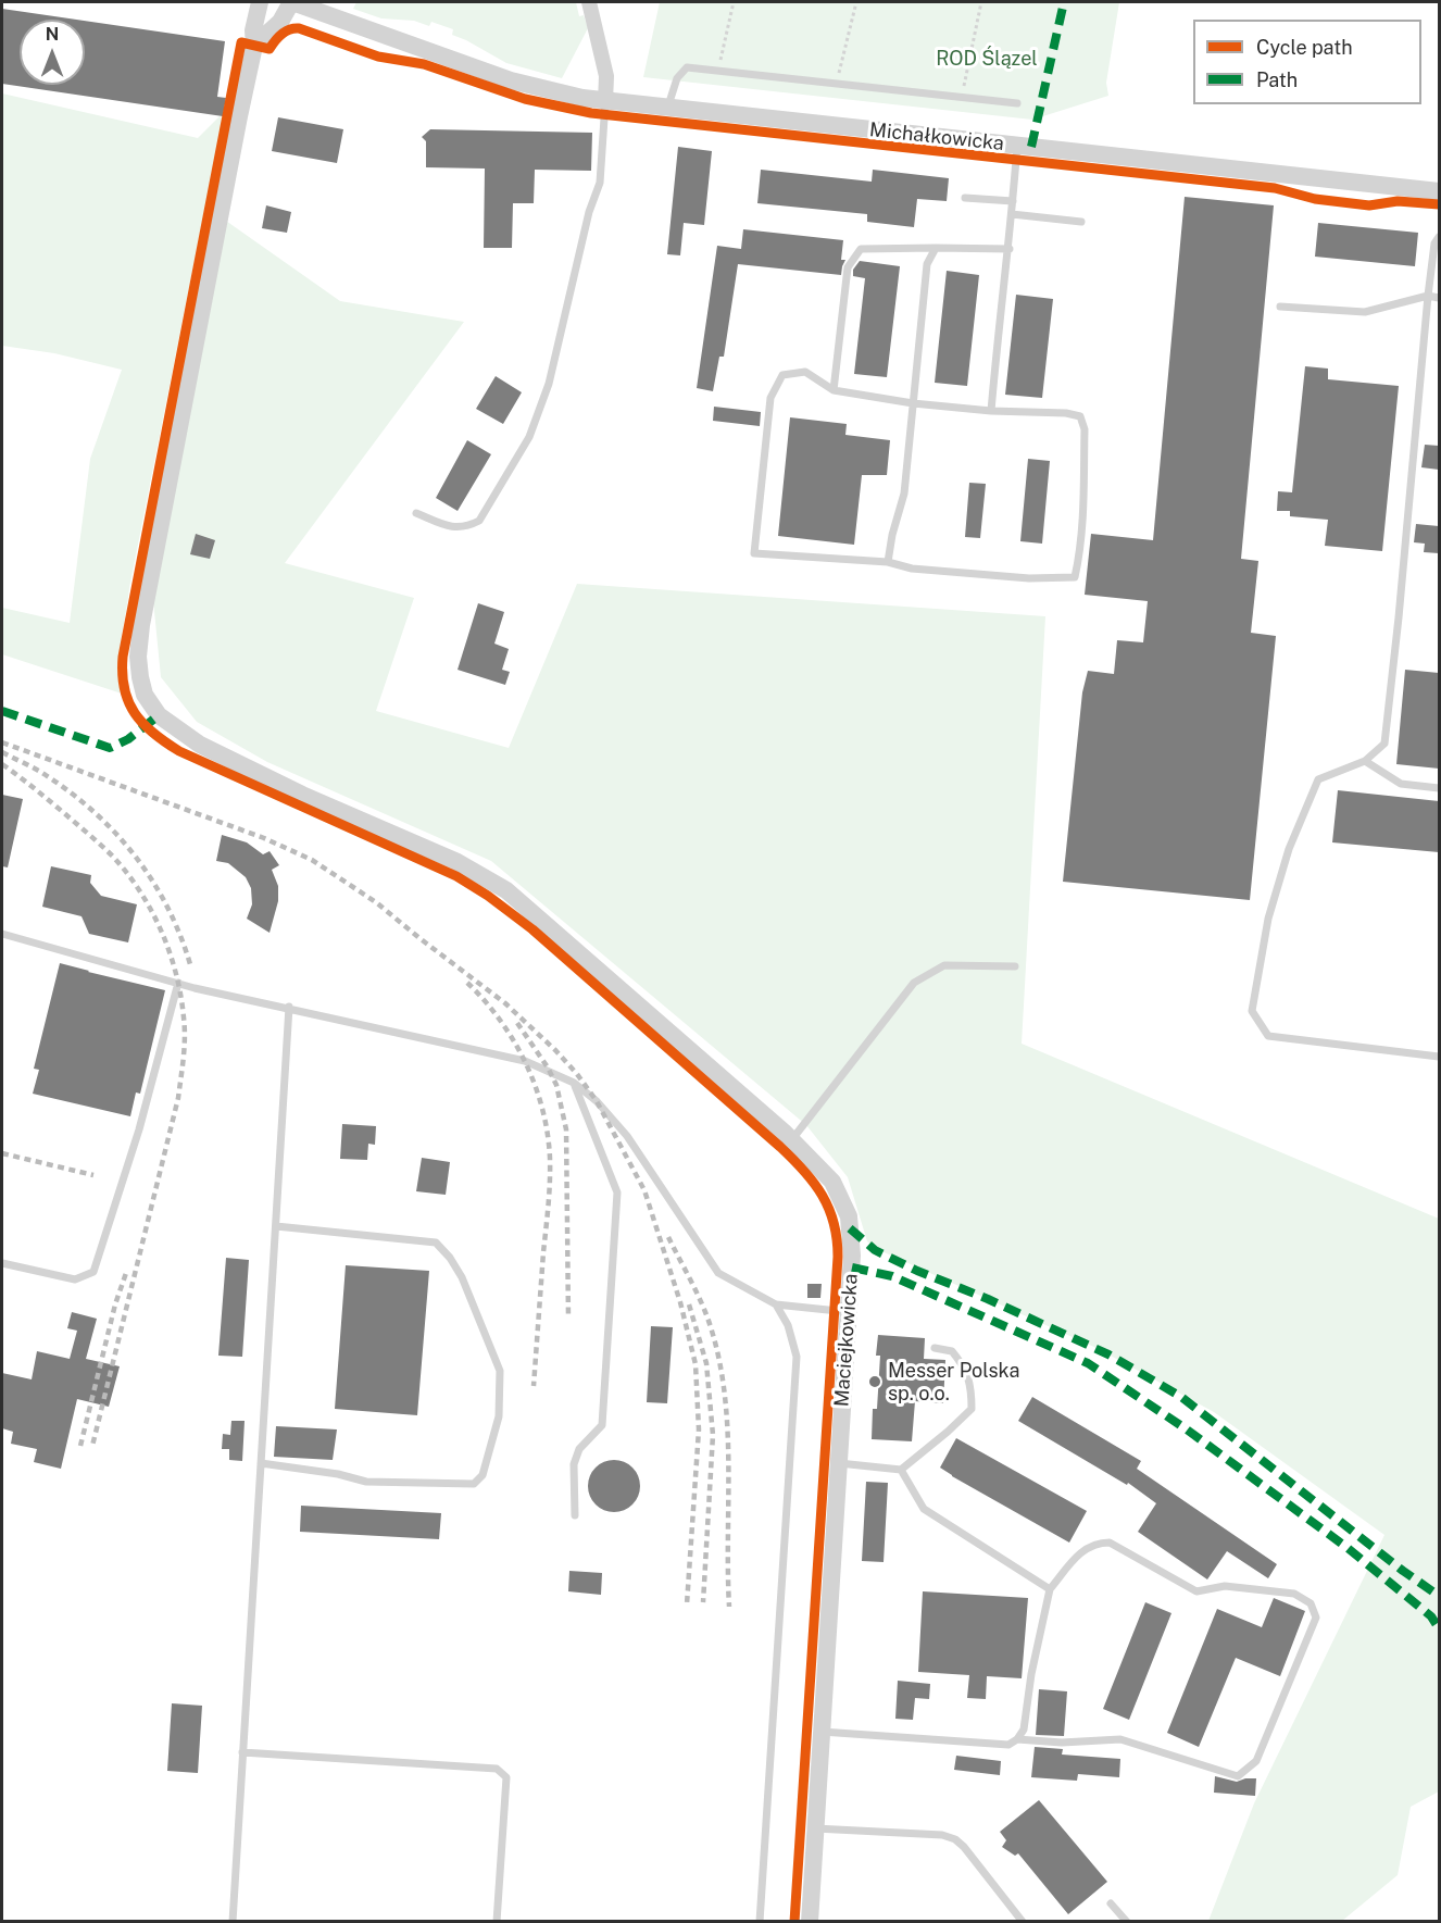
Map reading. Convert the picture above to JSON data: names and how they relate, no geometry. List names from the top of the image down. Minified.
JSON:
{"streets":{"street":["Michałkowicka","Maciejkowicka"]},"parks":["ROD Ślązel"],"places":["Messer Polska sp. o.o."],"legend":["Cycle path","Path"],"north":"top"}
